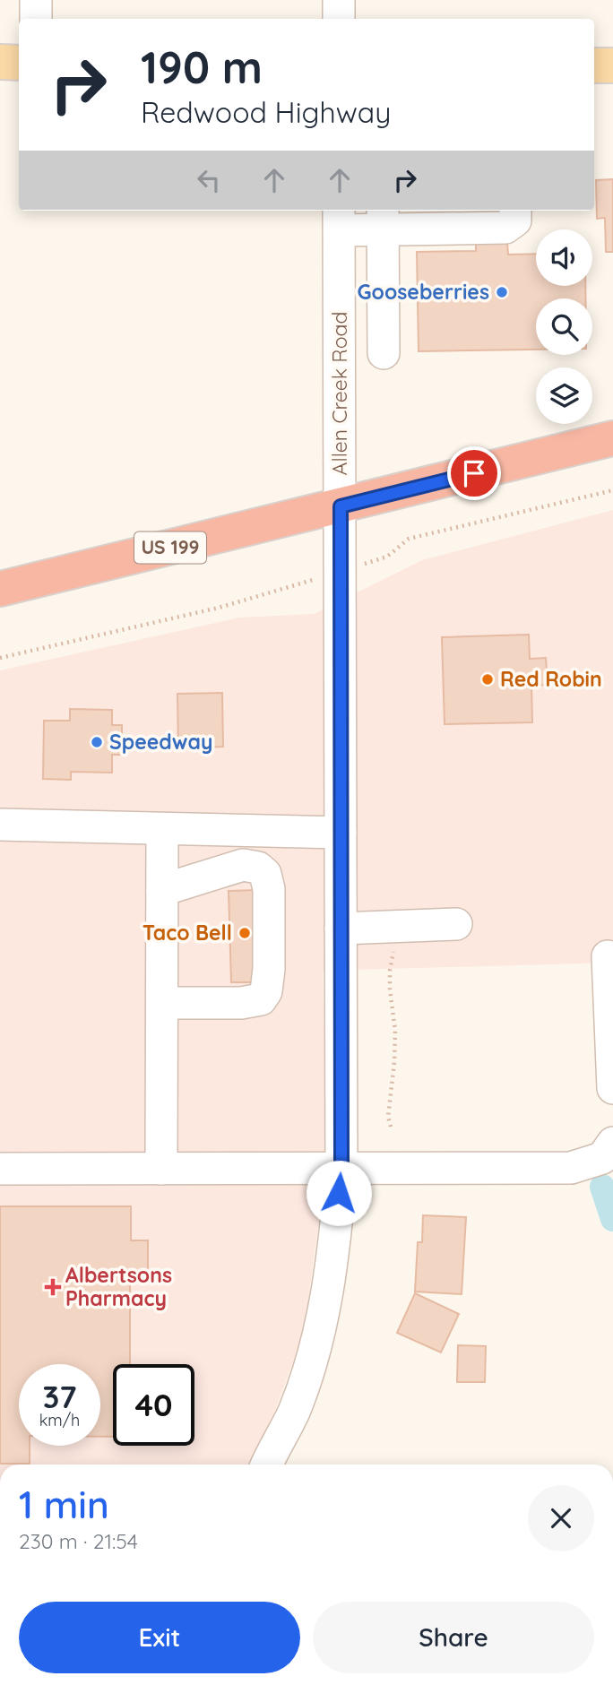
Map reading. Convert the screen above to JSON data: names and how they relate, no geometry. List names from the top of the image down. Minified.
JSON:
{"streets":{"highway":["US 199"],"street":["Allen Creek Road"]},"crossings":[["Allen Creek Road","US 199"]],"places":{"other":["Gooseberries","Red Robin","Speedway","Taco Bell"],"health":["Albertsons Pharmacy"]},"page":{"turn":["190 m","Redwood Highway"],"speed":"37 km/h","limit":"40","heading":["1 min","230 m · 21:54"],"buttons":["Exit","Share"]}}
